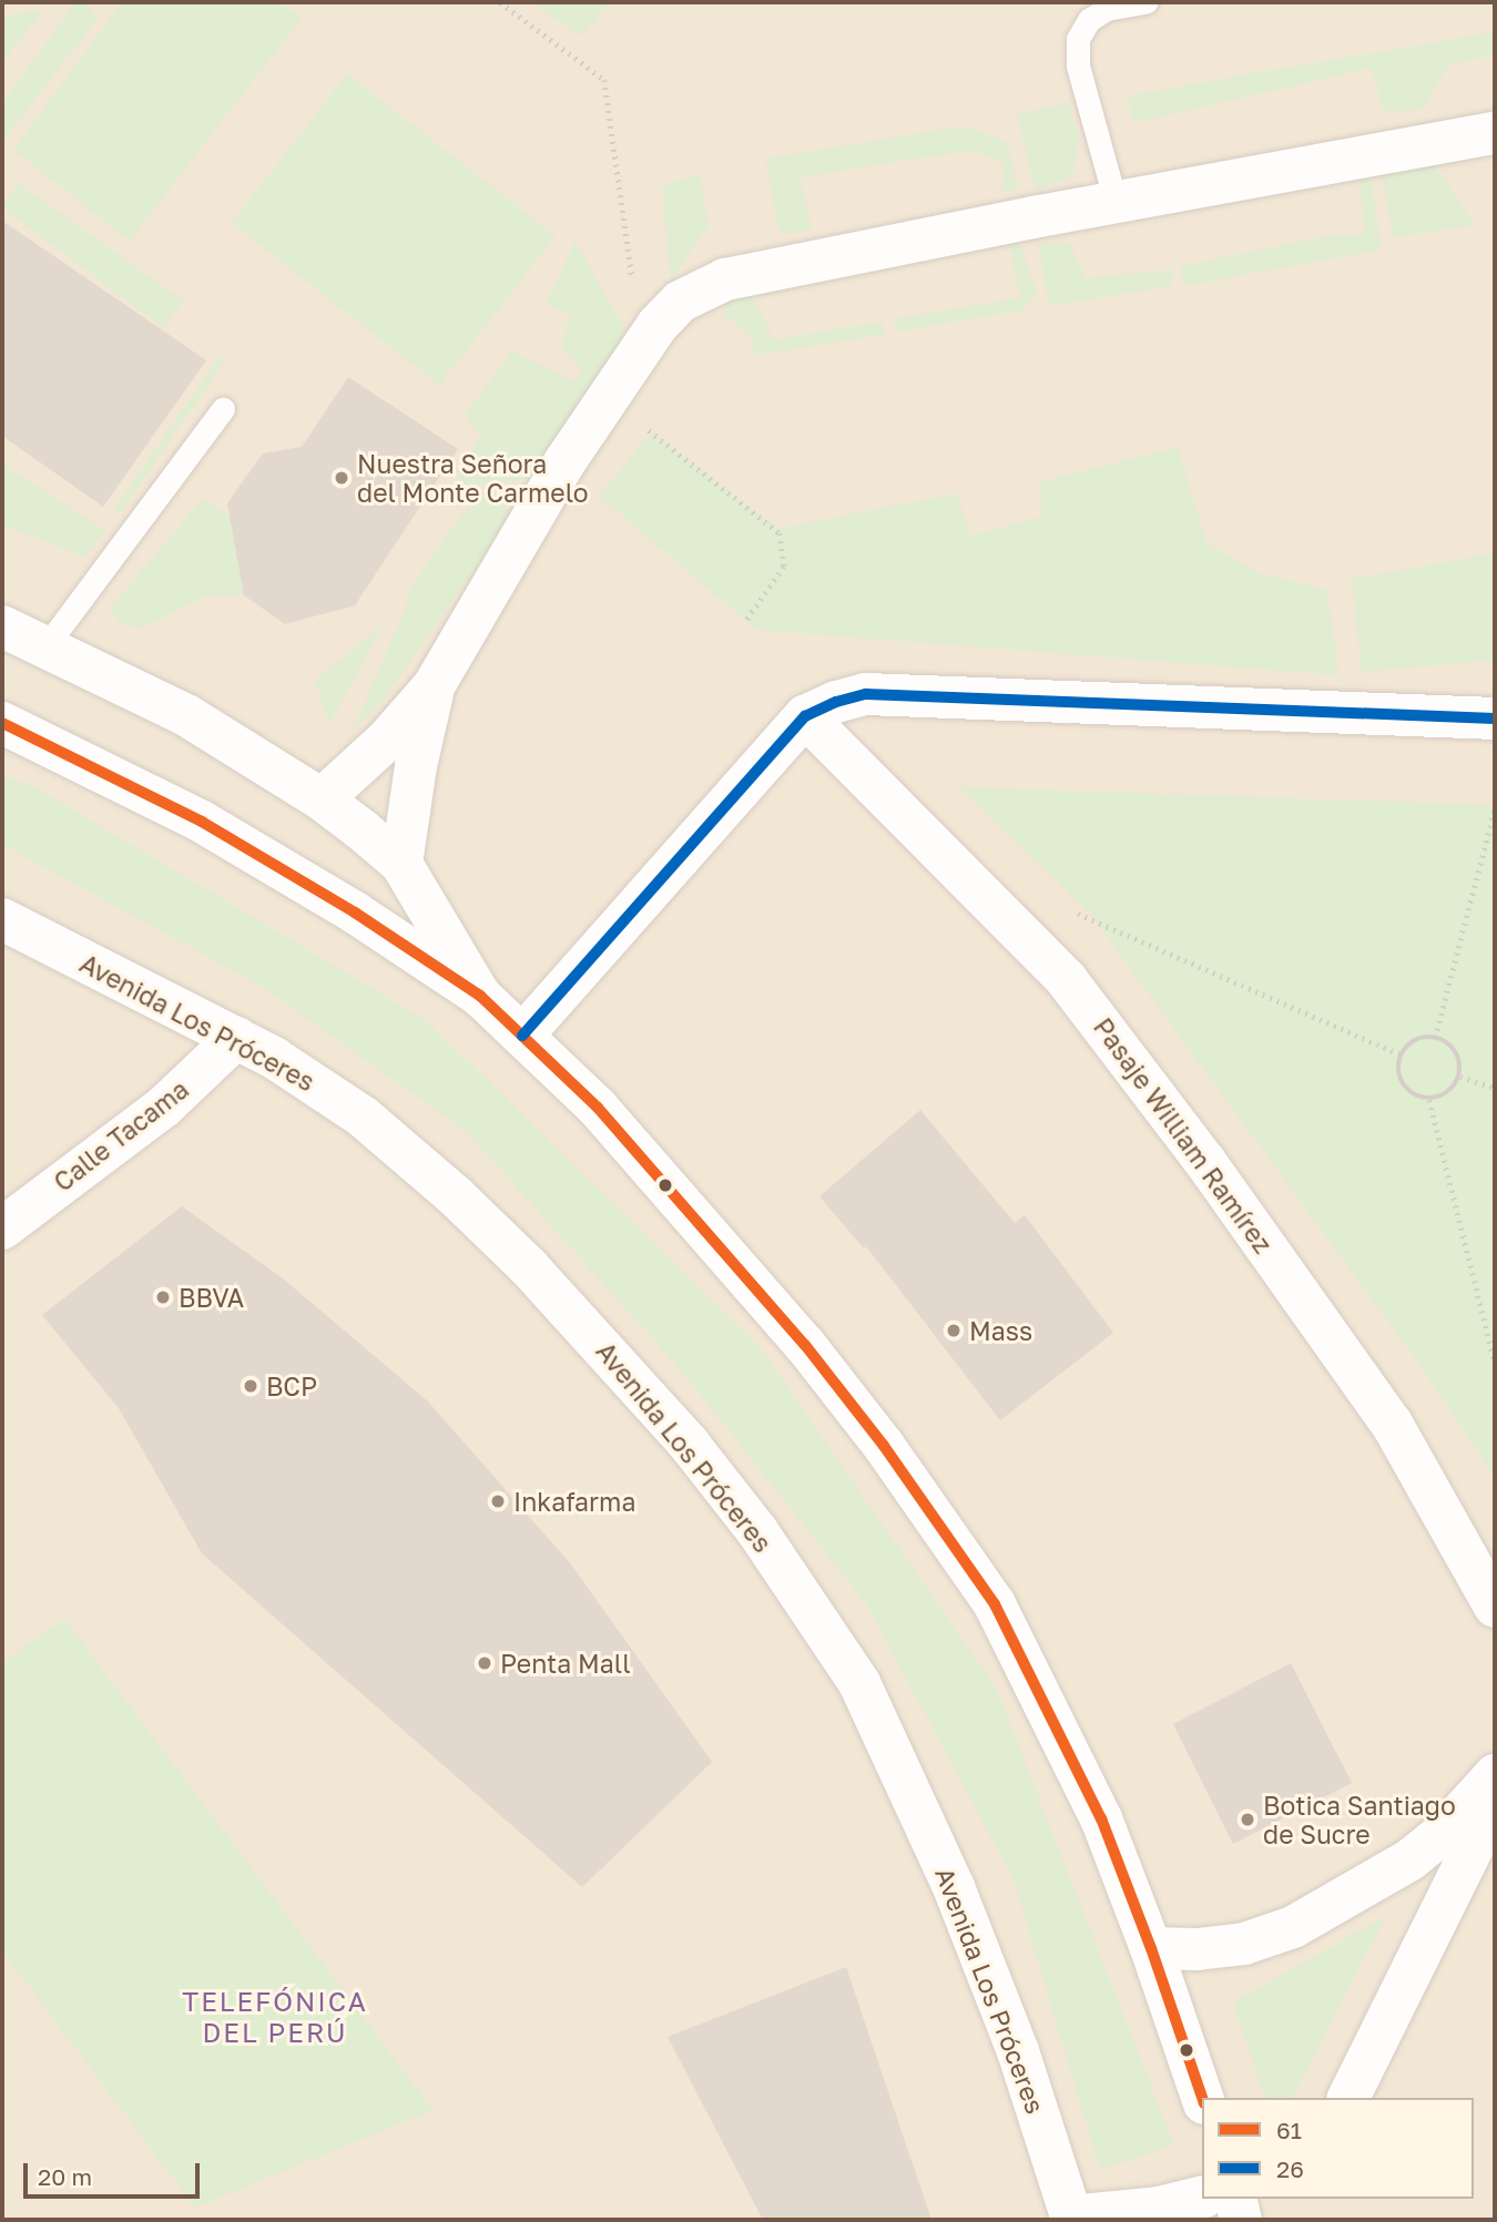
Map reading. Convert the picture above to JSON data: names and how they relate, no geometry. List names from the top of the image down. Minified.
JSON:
{"streets":{"street":["Avenida Los Próceres","Calle Tacama","Pasaje William Ramírez"]},"crossings":[["Avenida Los Próceres","Calle Tacama"]],"districts":["TELEFÓNICA DEL PERÚ"],"places":["Nuestra Señora del Monte Carmelo","BBVA","Mass","BCP","Inkafarma","Penta Mall","Botica Santiago de Sucre"],"lines":["transit line 26","transit line 61"],"legend":["61","26"],"scale_bar":"20 m"}
